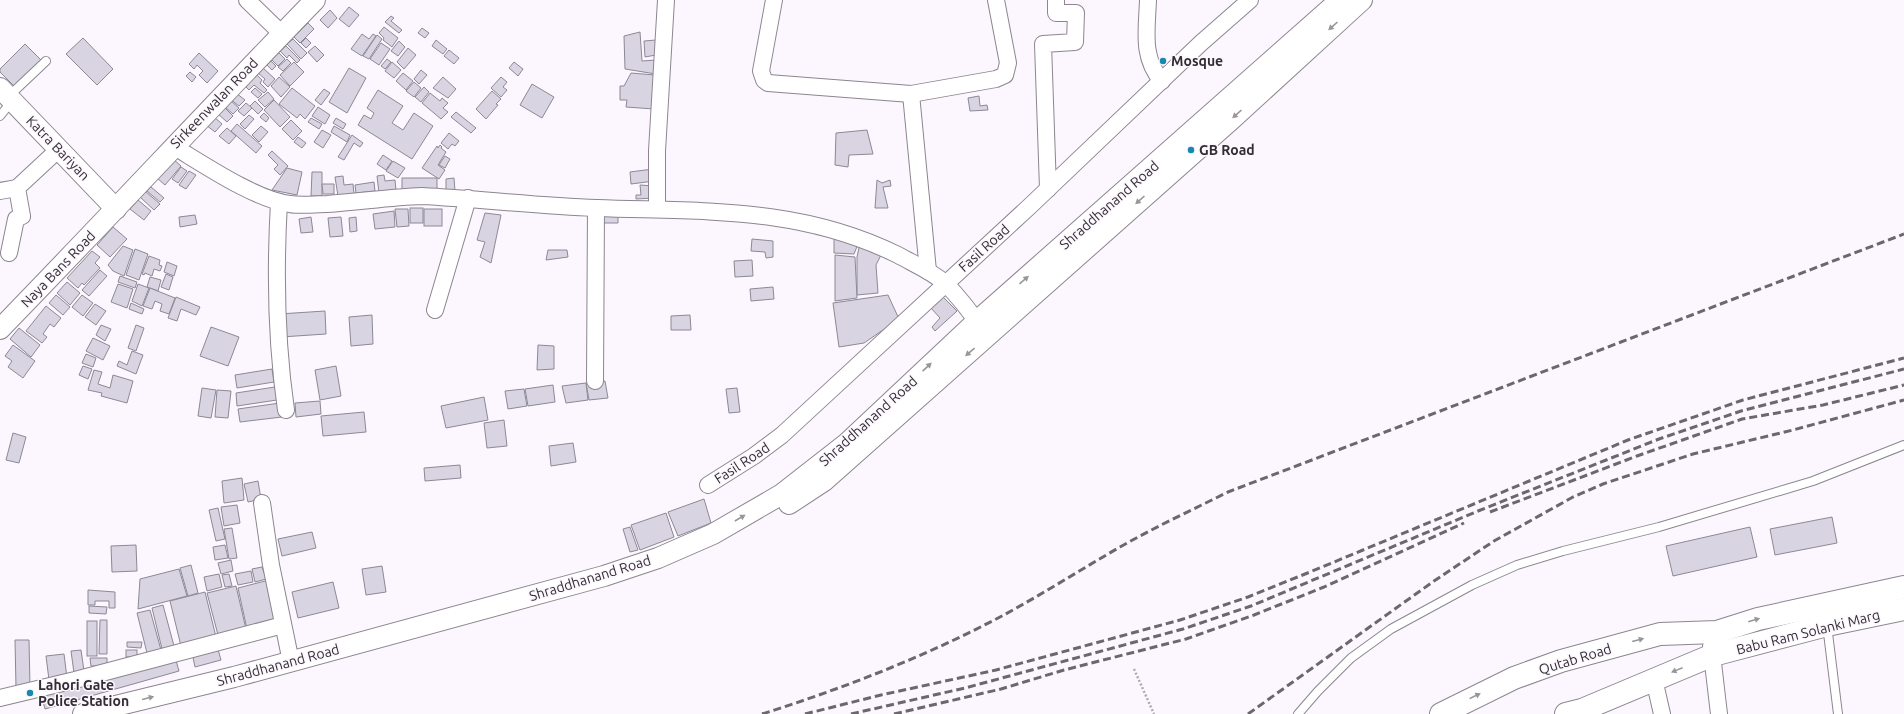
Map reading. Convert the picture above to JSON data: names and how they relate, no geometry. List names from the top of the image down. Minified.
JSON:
{"streets":{"main road":["Babu Ram Solanki Marg","Qutab Road"],"street":["Sirkeenwalan Road","Katra Bariyan","Shraddhanand Road","Fasil Road","Naya Bans Road"]},"crossings":[["Sirkeenwalan Road","Katra Bariyan"],["Sirkeenwalan Road","Naya Bans Road"],["Katra Bariyan","Naya Bans Road"],["Babu Ram Solanki Marg","Qutab Road"]],"places":["Mosque","GB Road","Lahori Gate Police Station"]}
